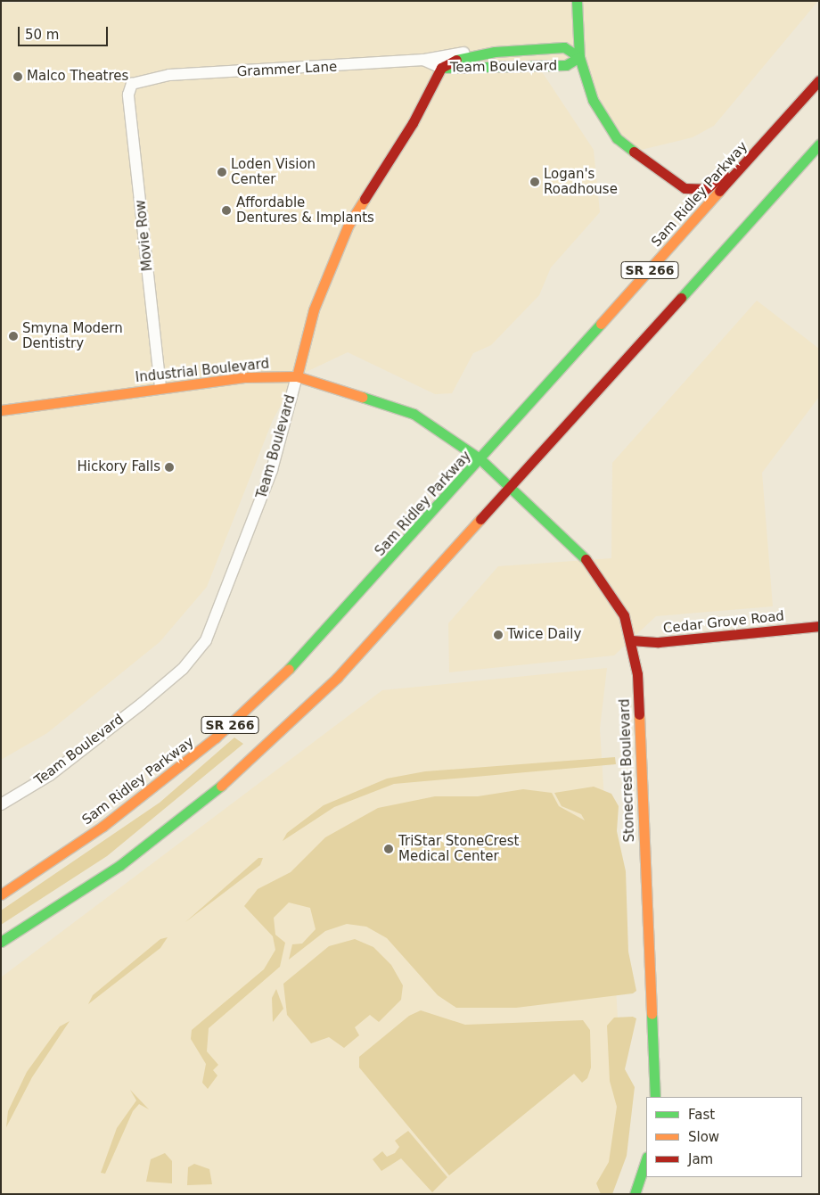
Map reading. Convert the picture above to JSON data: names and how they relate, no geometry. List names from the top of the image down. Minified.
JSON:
{"streets":{"main road":["Team Boulevard","Sam Ridley Parkway","SR 266","Industrial Boulevard","Cedar Grove Road","Stonecrest Boulevard"],"street":["Grammer Lane","Movie Row"]},"crossings":[["Team Boulevard","Grammer Lane"],["Team Boulevard","Industrial Boulevard"],["Grammer Lane","Movie Row"],["Sam Ridley Parkway","Industrial Boulevard"],["Movie Row","Industrial Boulevard"],["SR 266","Industrial Boulevard"],["SR 266","Stonecrest Boulevard"],["Industrial Boulevard","Stonecrest Boulevard"],["Cedar Grove Road","Stonecrest Boulevard"]],"places":["Malco Theatres","Loden Vision Center","Logan's Roadhouse","Affordable Dentures & Implants","Smyna Modern Dentistry","Hickory Falls","Twice Daily","TriStar StoneCrest Medical Center"],"legend":["Fast","Slow","Jam"],"scale_bar":"50 m"}
